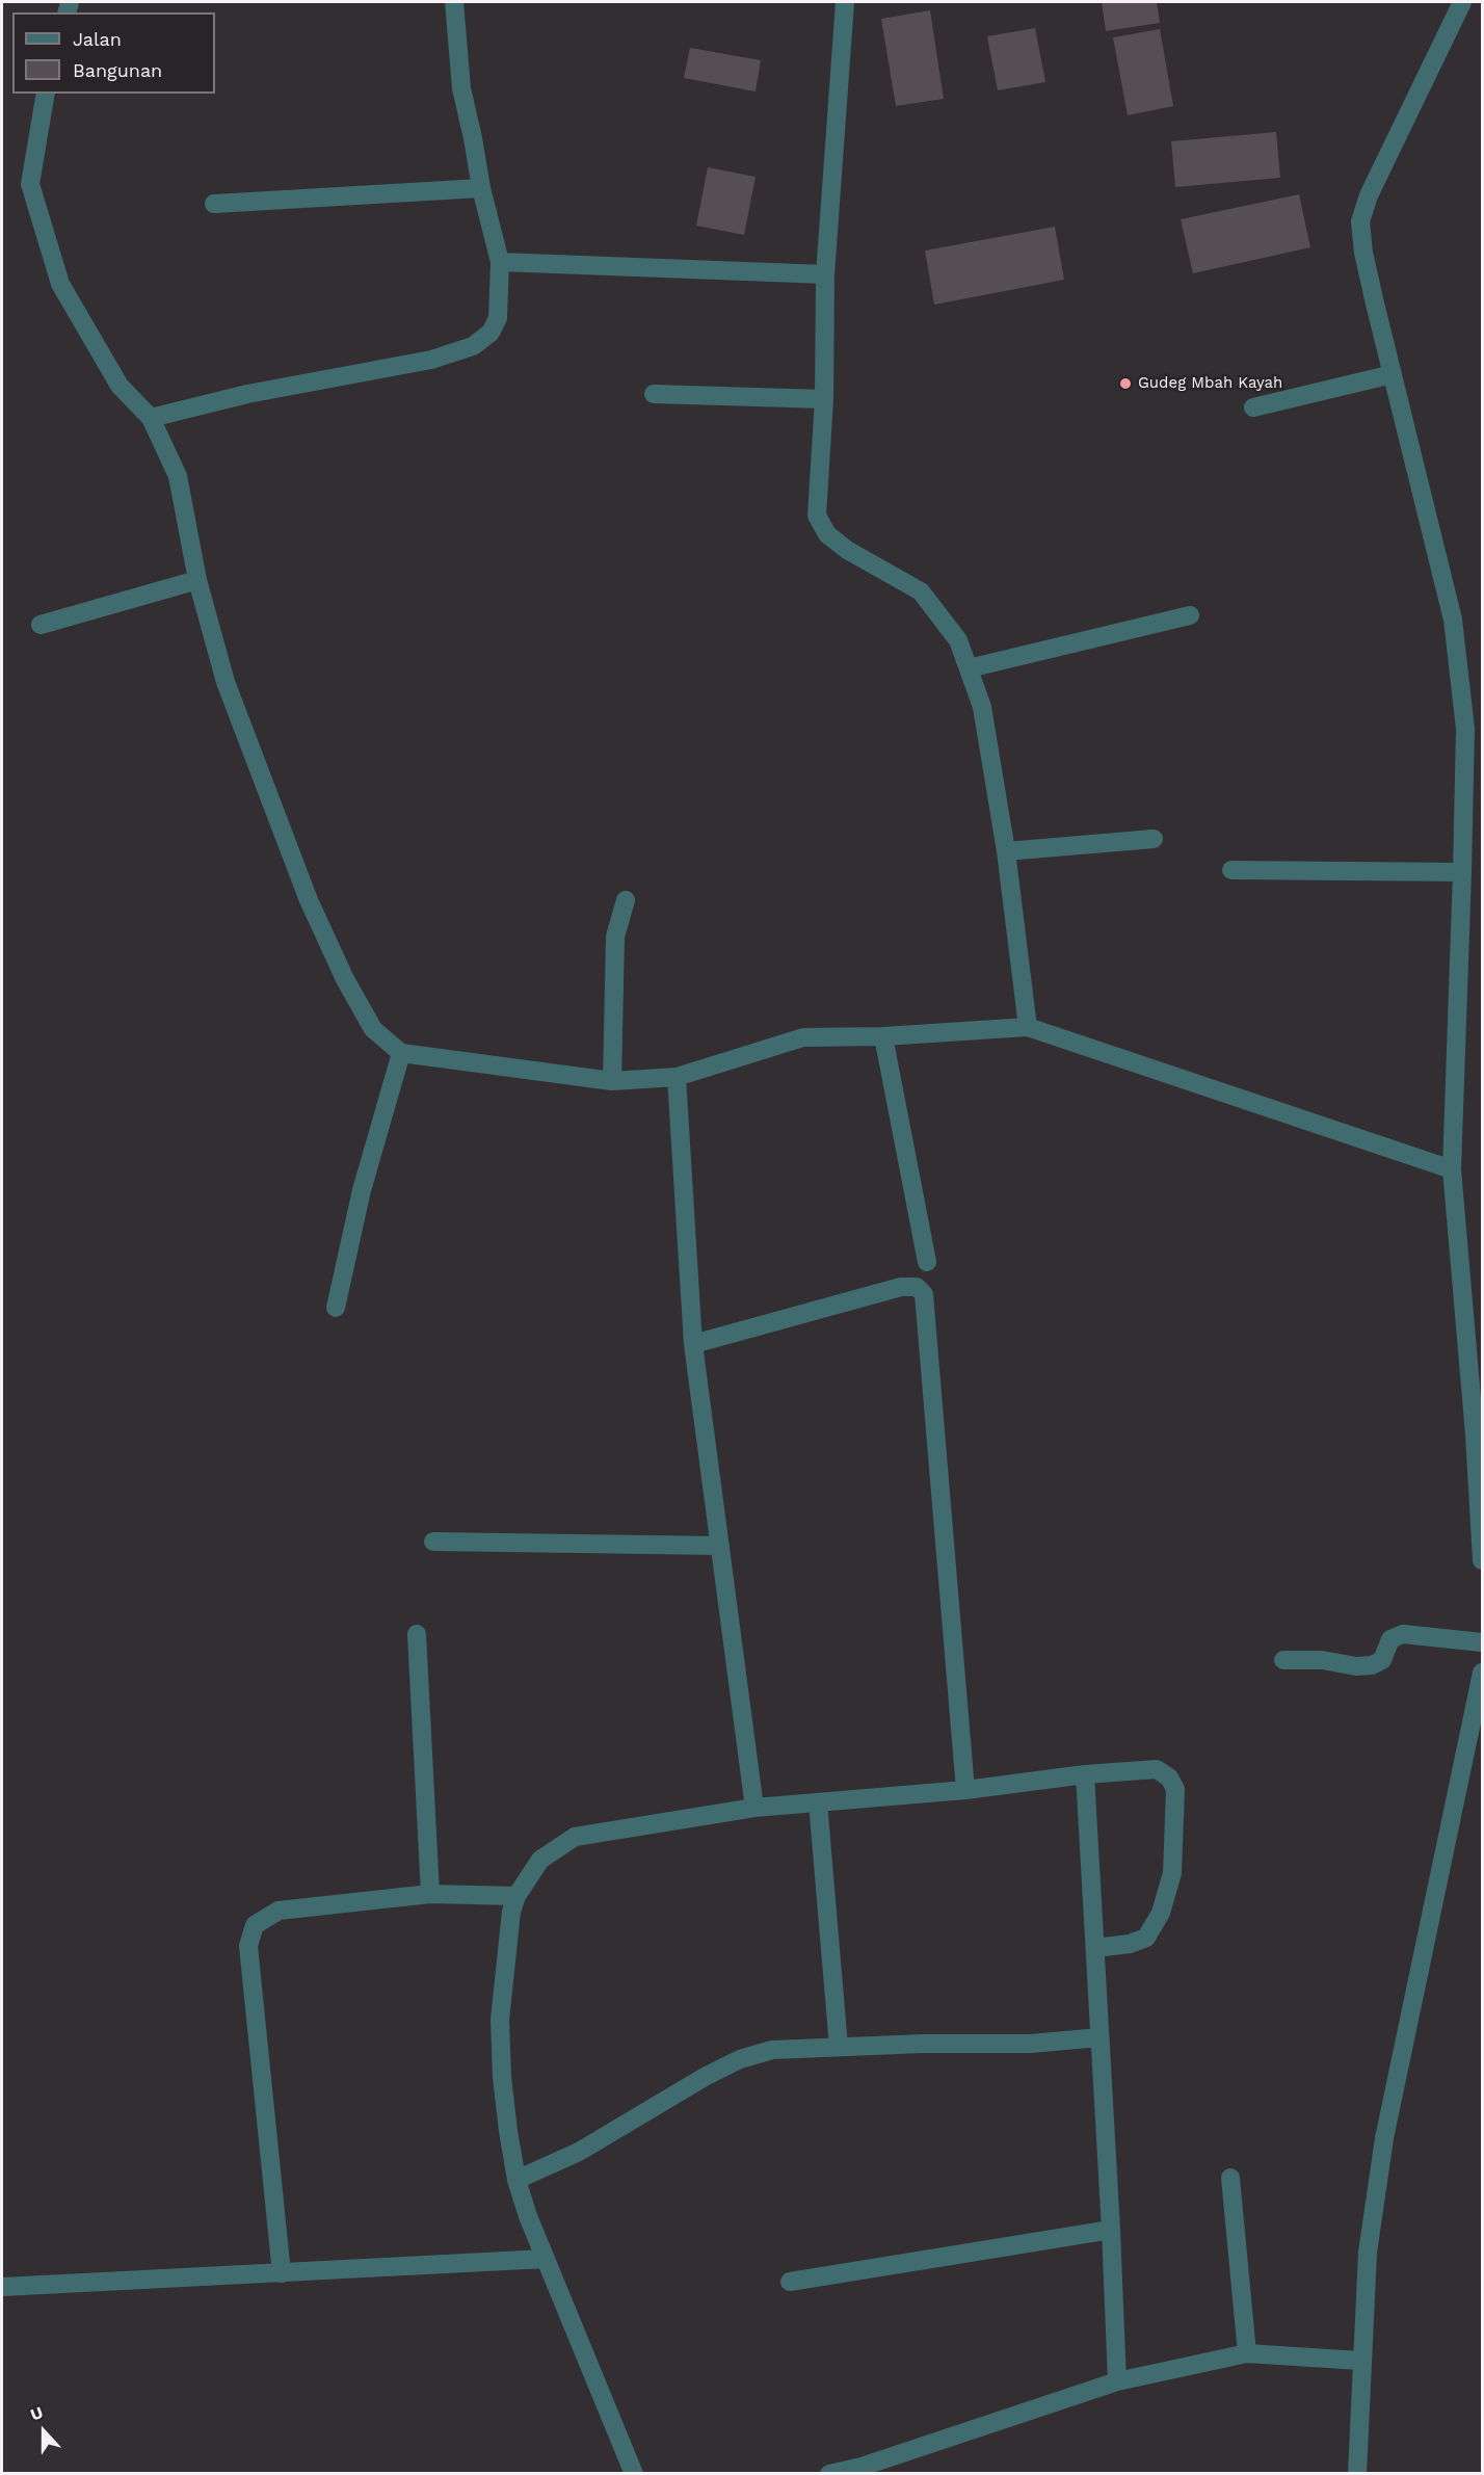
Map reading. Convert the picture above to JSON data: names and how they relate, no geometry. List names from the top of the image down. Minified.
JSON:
{"places":["Gudeg Mbah Kayah"],"legend":["Jalan","Bangunan"],"north":"top"}
